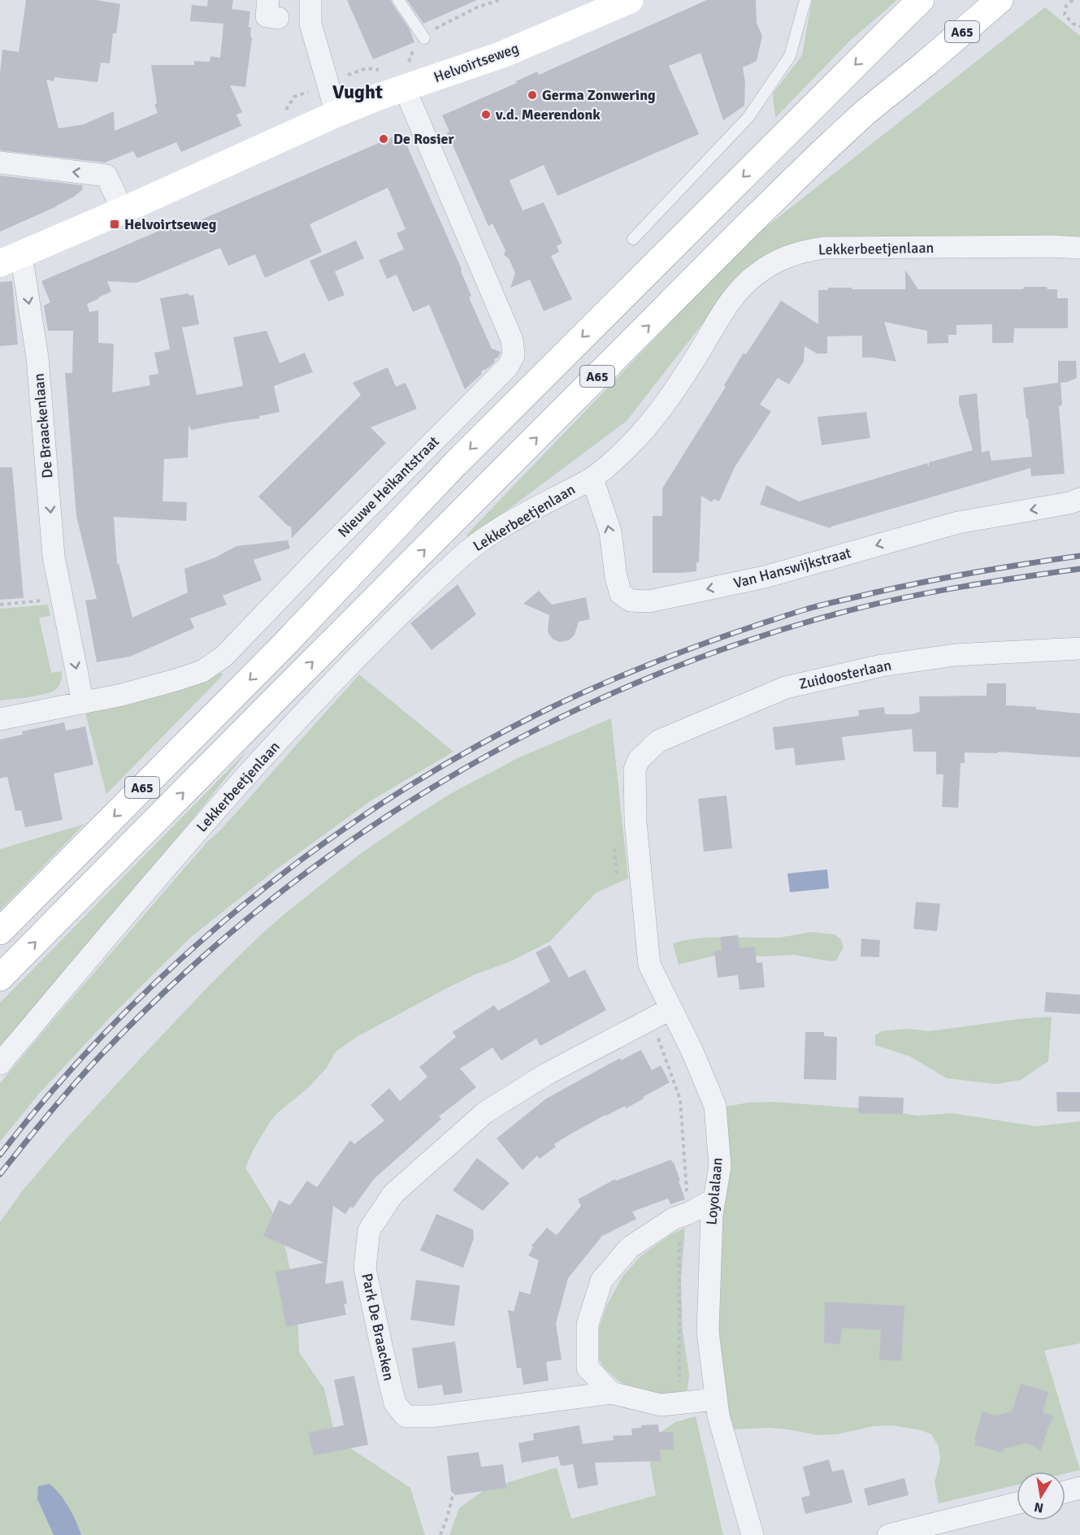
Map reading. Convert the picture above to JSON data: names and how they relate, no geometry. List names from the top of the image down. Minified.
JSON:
{"streets":{"main road":["A65","Helvoirtseweg"],"street":["Lekkerbeetjenlaan","De Braackenlaan","Nieuwe Heikantstraat","Van Hanswijkstraat","Zuidoosterlaan","Loyolalaan","Park De Braacken"]},"crossings":[["Helvoirtseweg","De Braackenlaan"],["Helvoirtseweg","Nieuwe Heikantstraat"],["Lekkerbeetjenlaan","Van Hanswijkstraat"],["De Braackenlaan","Nieuwe Heikantstraat"],["Zuidoosterlaan","Loyolalaan"],["Loyolalaan","Park De Braacken"]],"one_way":["De Braackenlaan","Van Hanswijkstraat"],"districts":["Vught"],"places":{"other":["Germa Zonwering","v.d. Meerendonk","De Rosier"],"transit":["Helvoirtseweg"]},"north":"bottom"}
